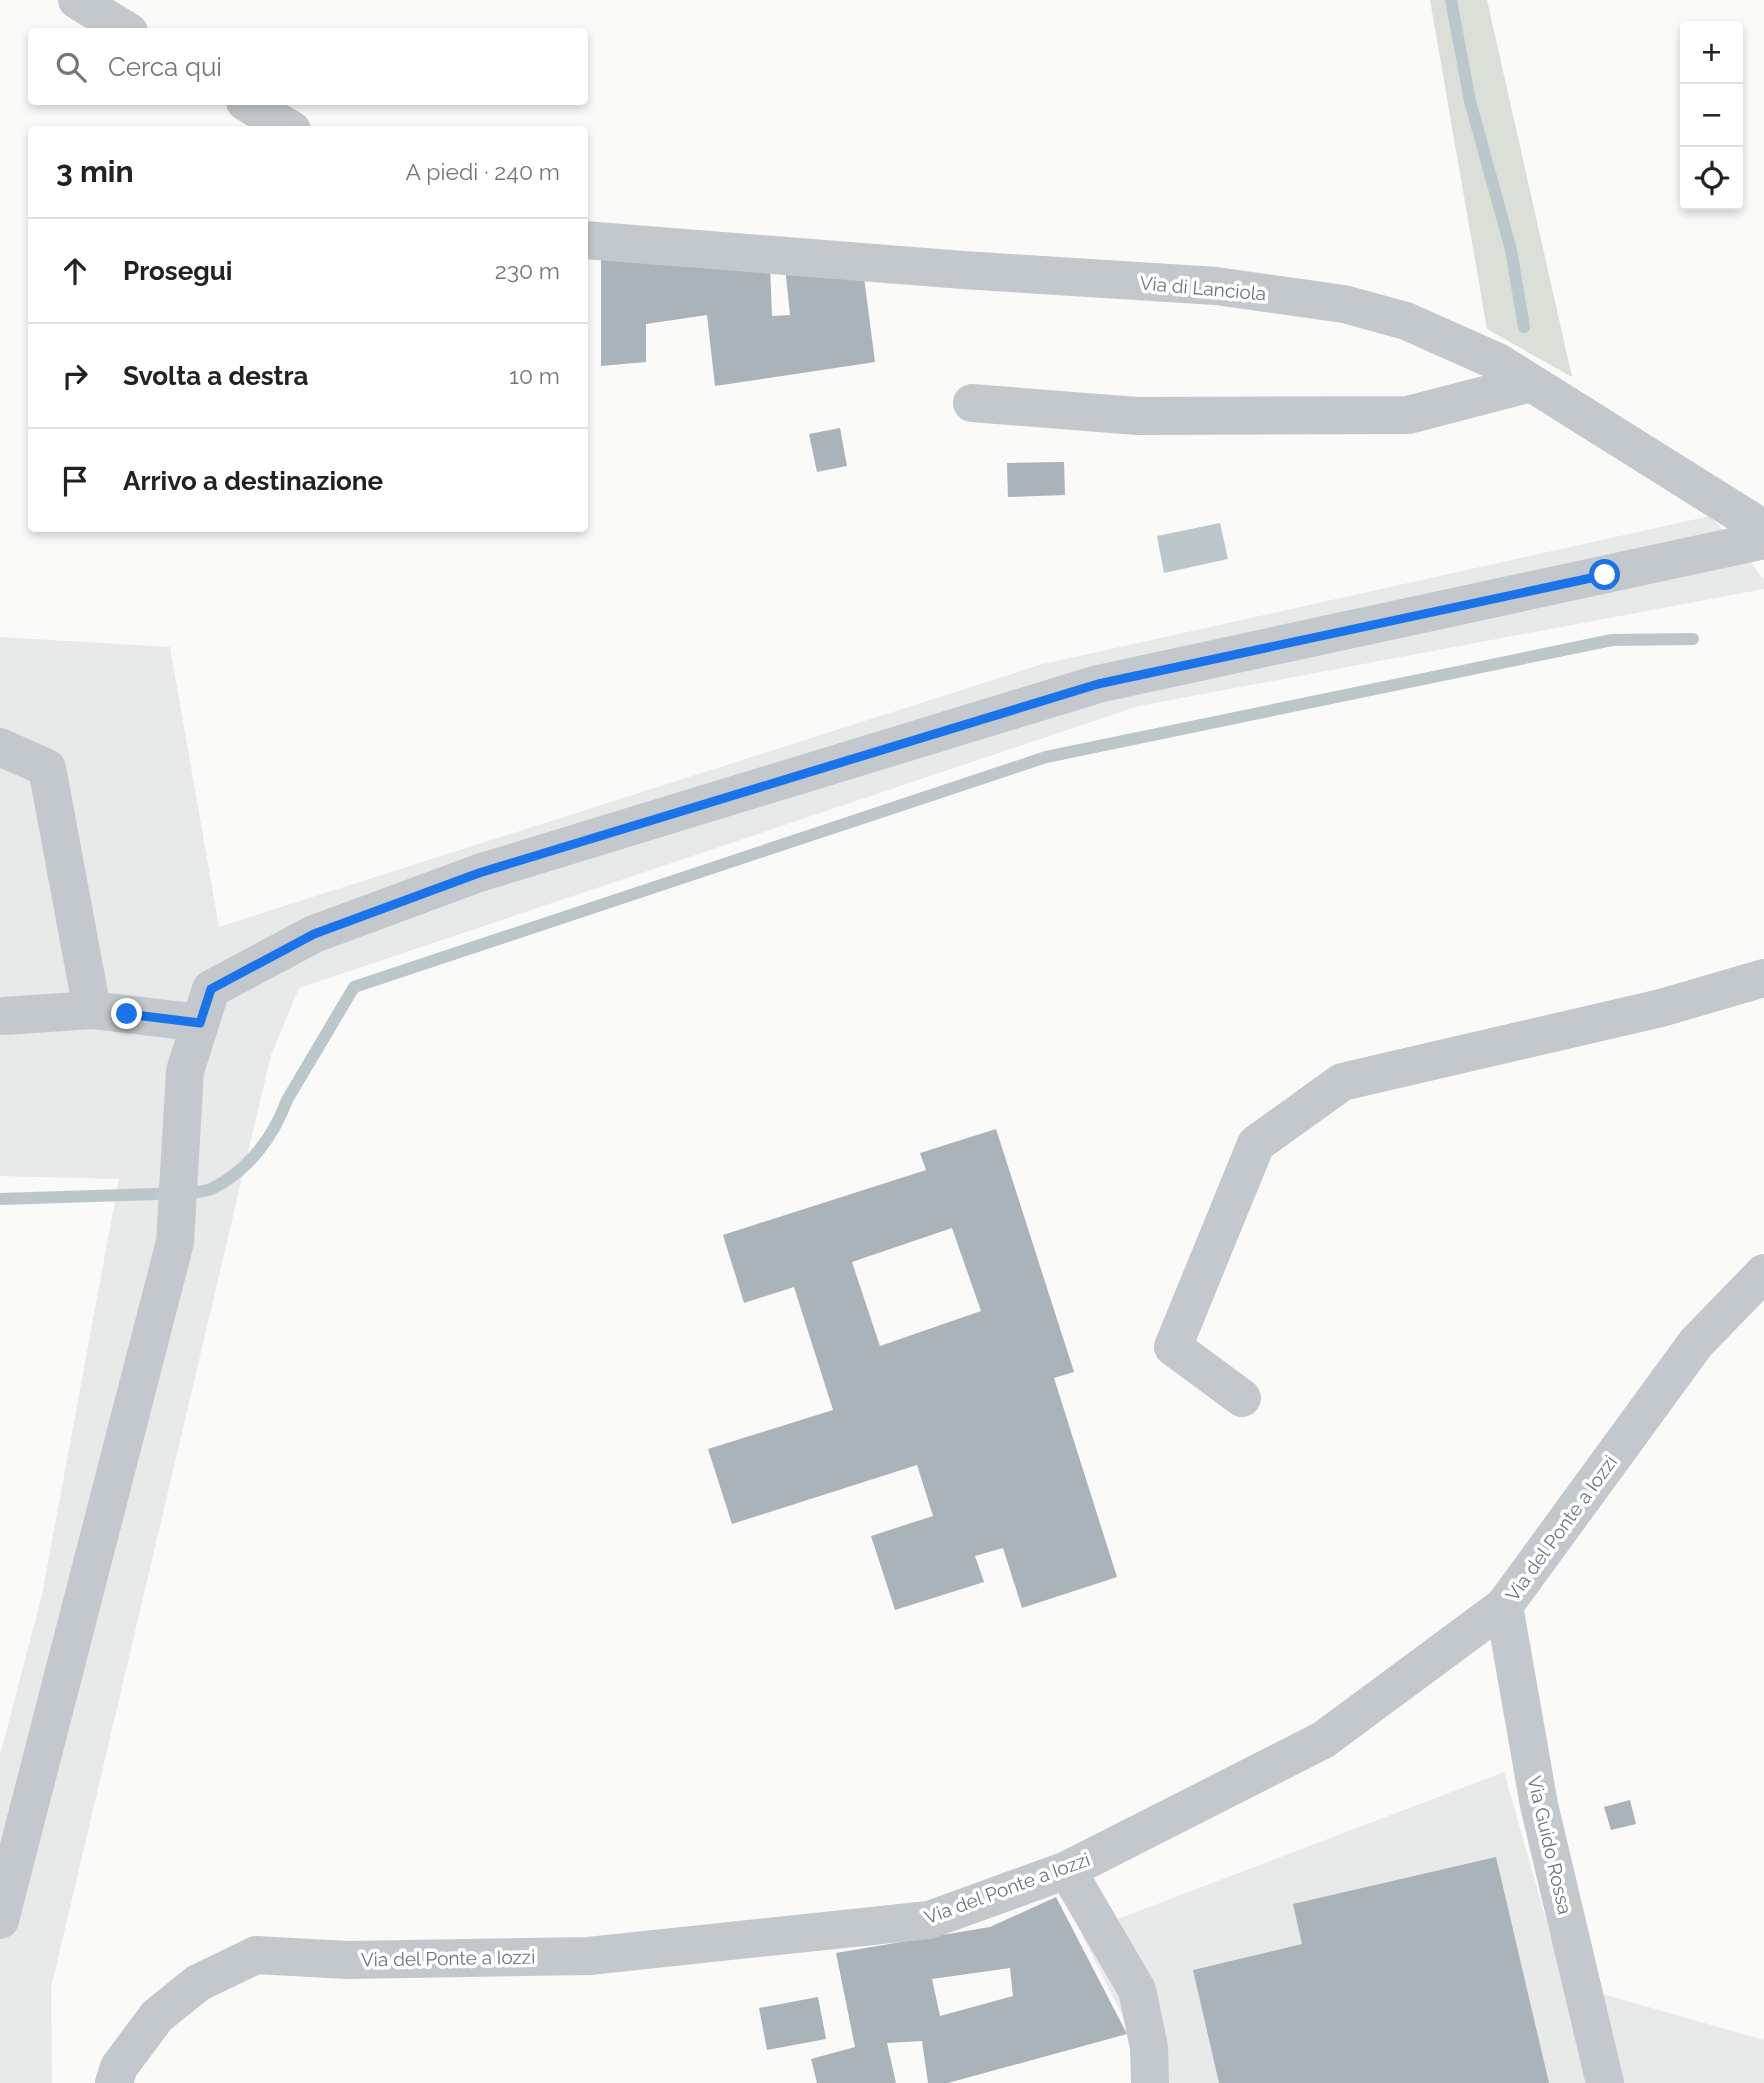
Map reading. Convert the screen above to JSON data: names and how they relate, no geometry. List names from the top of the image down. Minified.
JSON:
{"streets":{"street":["Via di Lanciola","Via del Ponte a Iozzi","Via Guido Rossa"]},"crossings":[["Via del Ponte a Iozzi","Via Guido Rossa"]],"page":{"map_buttons":["+","−"],"search":"Cerca qui","heading":["3 min","A piedi · 240 m"],"list":[["Prosegui","230 m"],["Svolta a destra","10 m"],"Arrivo a destinazione"]}}
